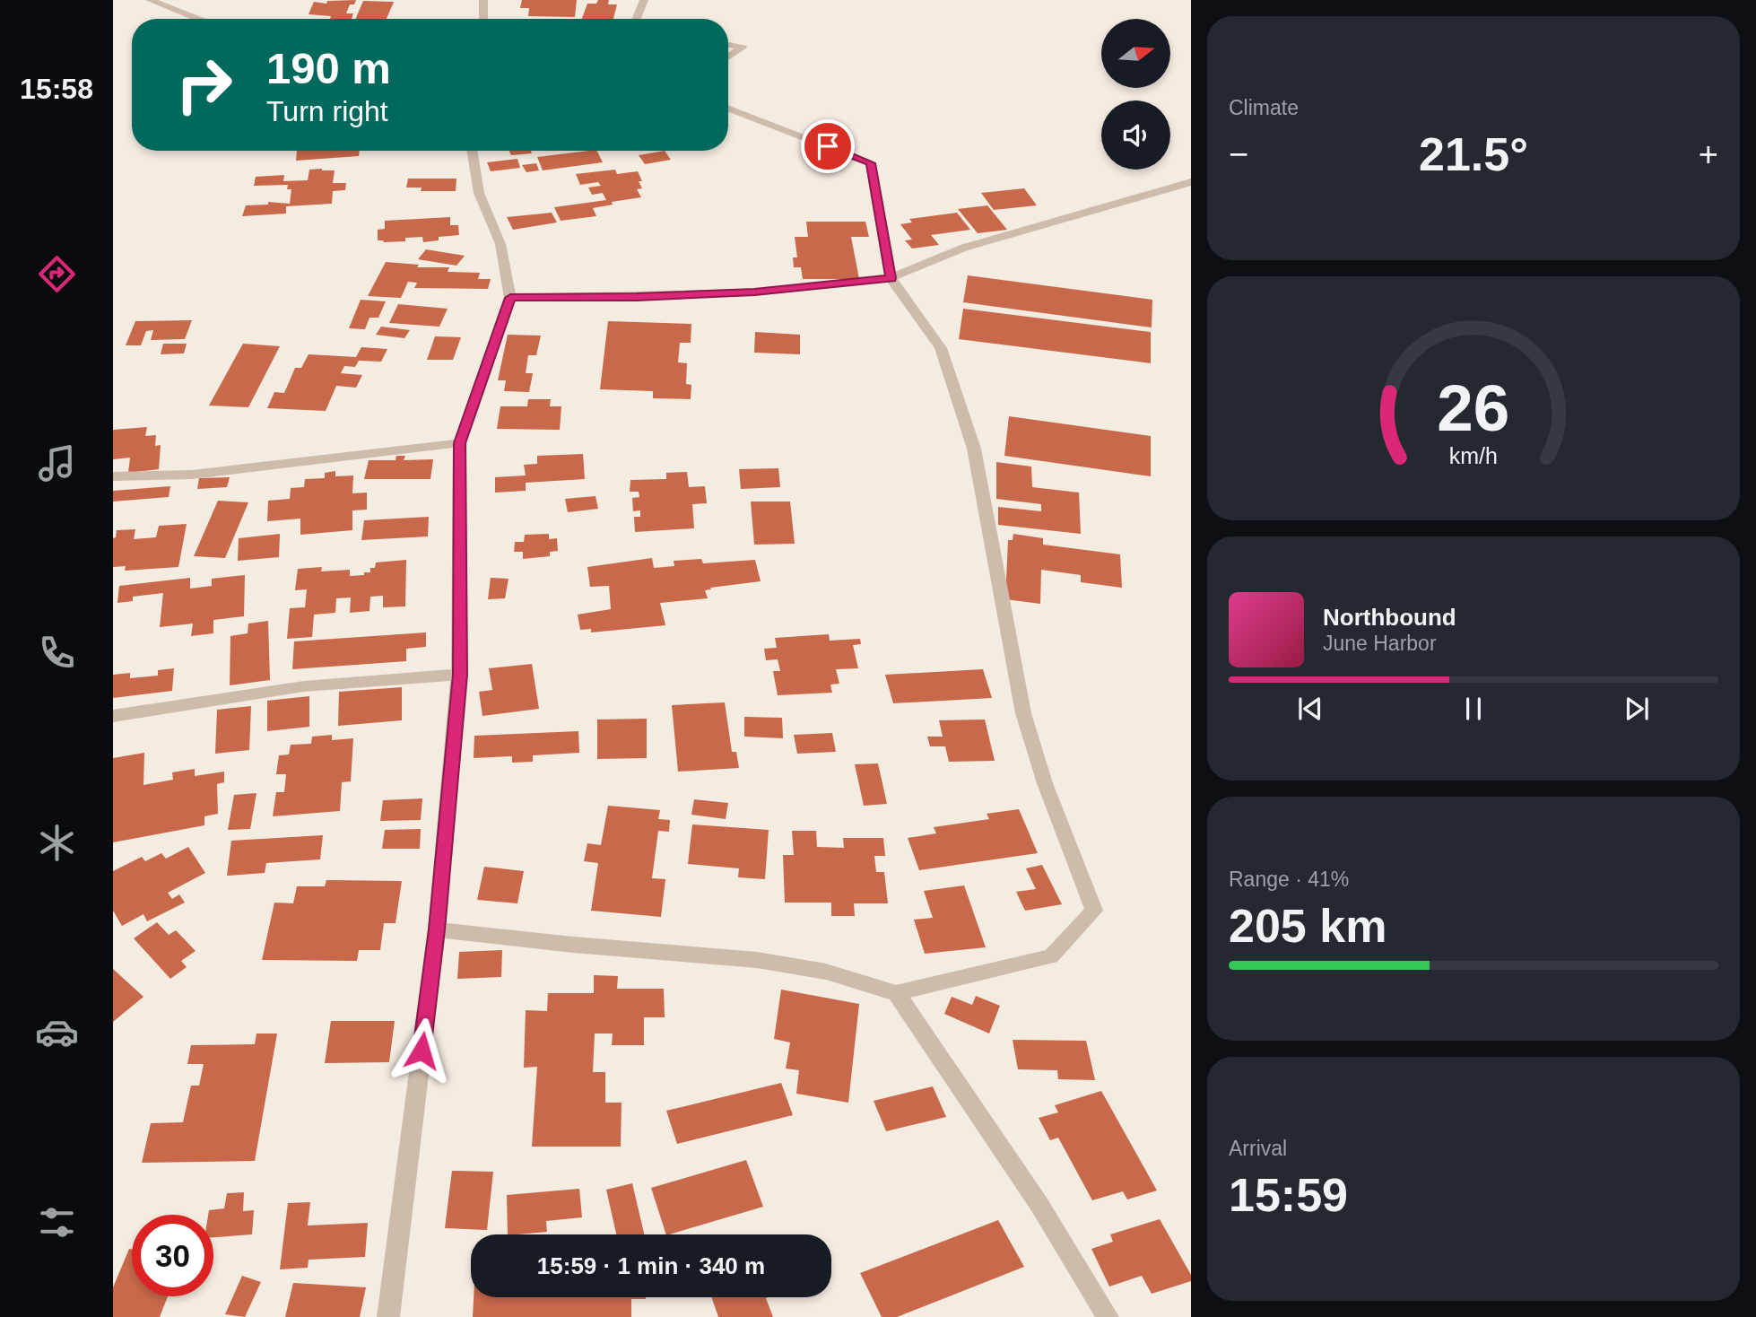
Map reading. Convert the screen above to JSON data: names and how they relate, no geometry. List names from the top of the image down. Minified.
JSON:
{"north":"right","page":{"tabs":"15:58","tile":["Climate",["Range · 41%","205 km"],["Arrival","15:59"]],"turn":["190 m","Turn right"],"heat":["−","21.5°","+"],"song":["Northbound","June Harbor"],"limit":"30","trip":"15:59 · 1 min · 340 m","gauge":["26","km/h"]}}
